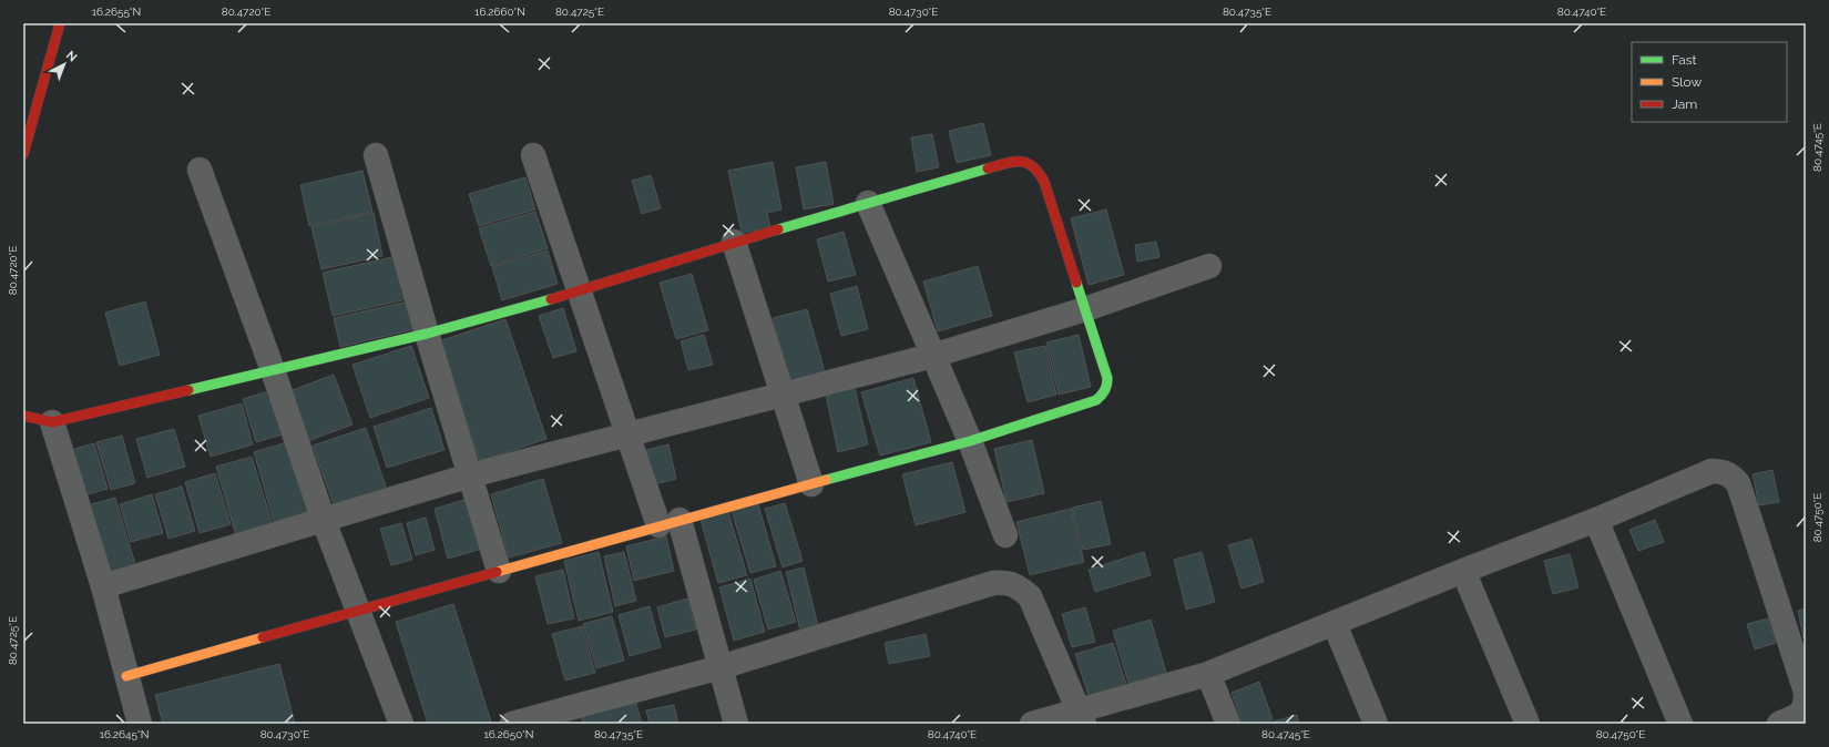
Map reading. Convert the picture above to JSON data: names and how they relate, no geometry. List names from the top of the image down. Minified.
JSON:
{"legend":["Fast","Slow","Jam"],"north":"top right","coordinates":["16.2655°N","80.4720°E","16.2660°N","80.4725°E","80.4730°E","80.4735°E","80.4740°E","80.4745°E","80.4750°E","16.2645°N","16.2650°N"]}
